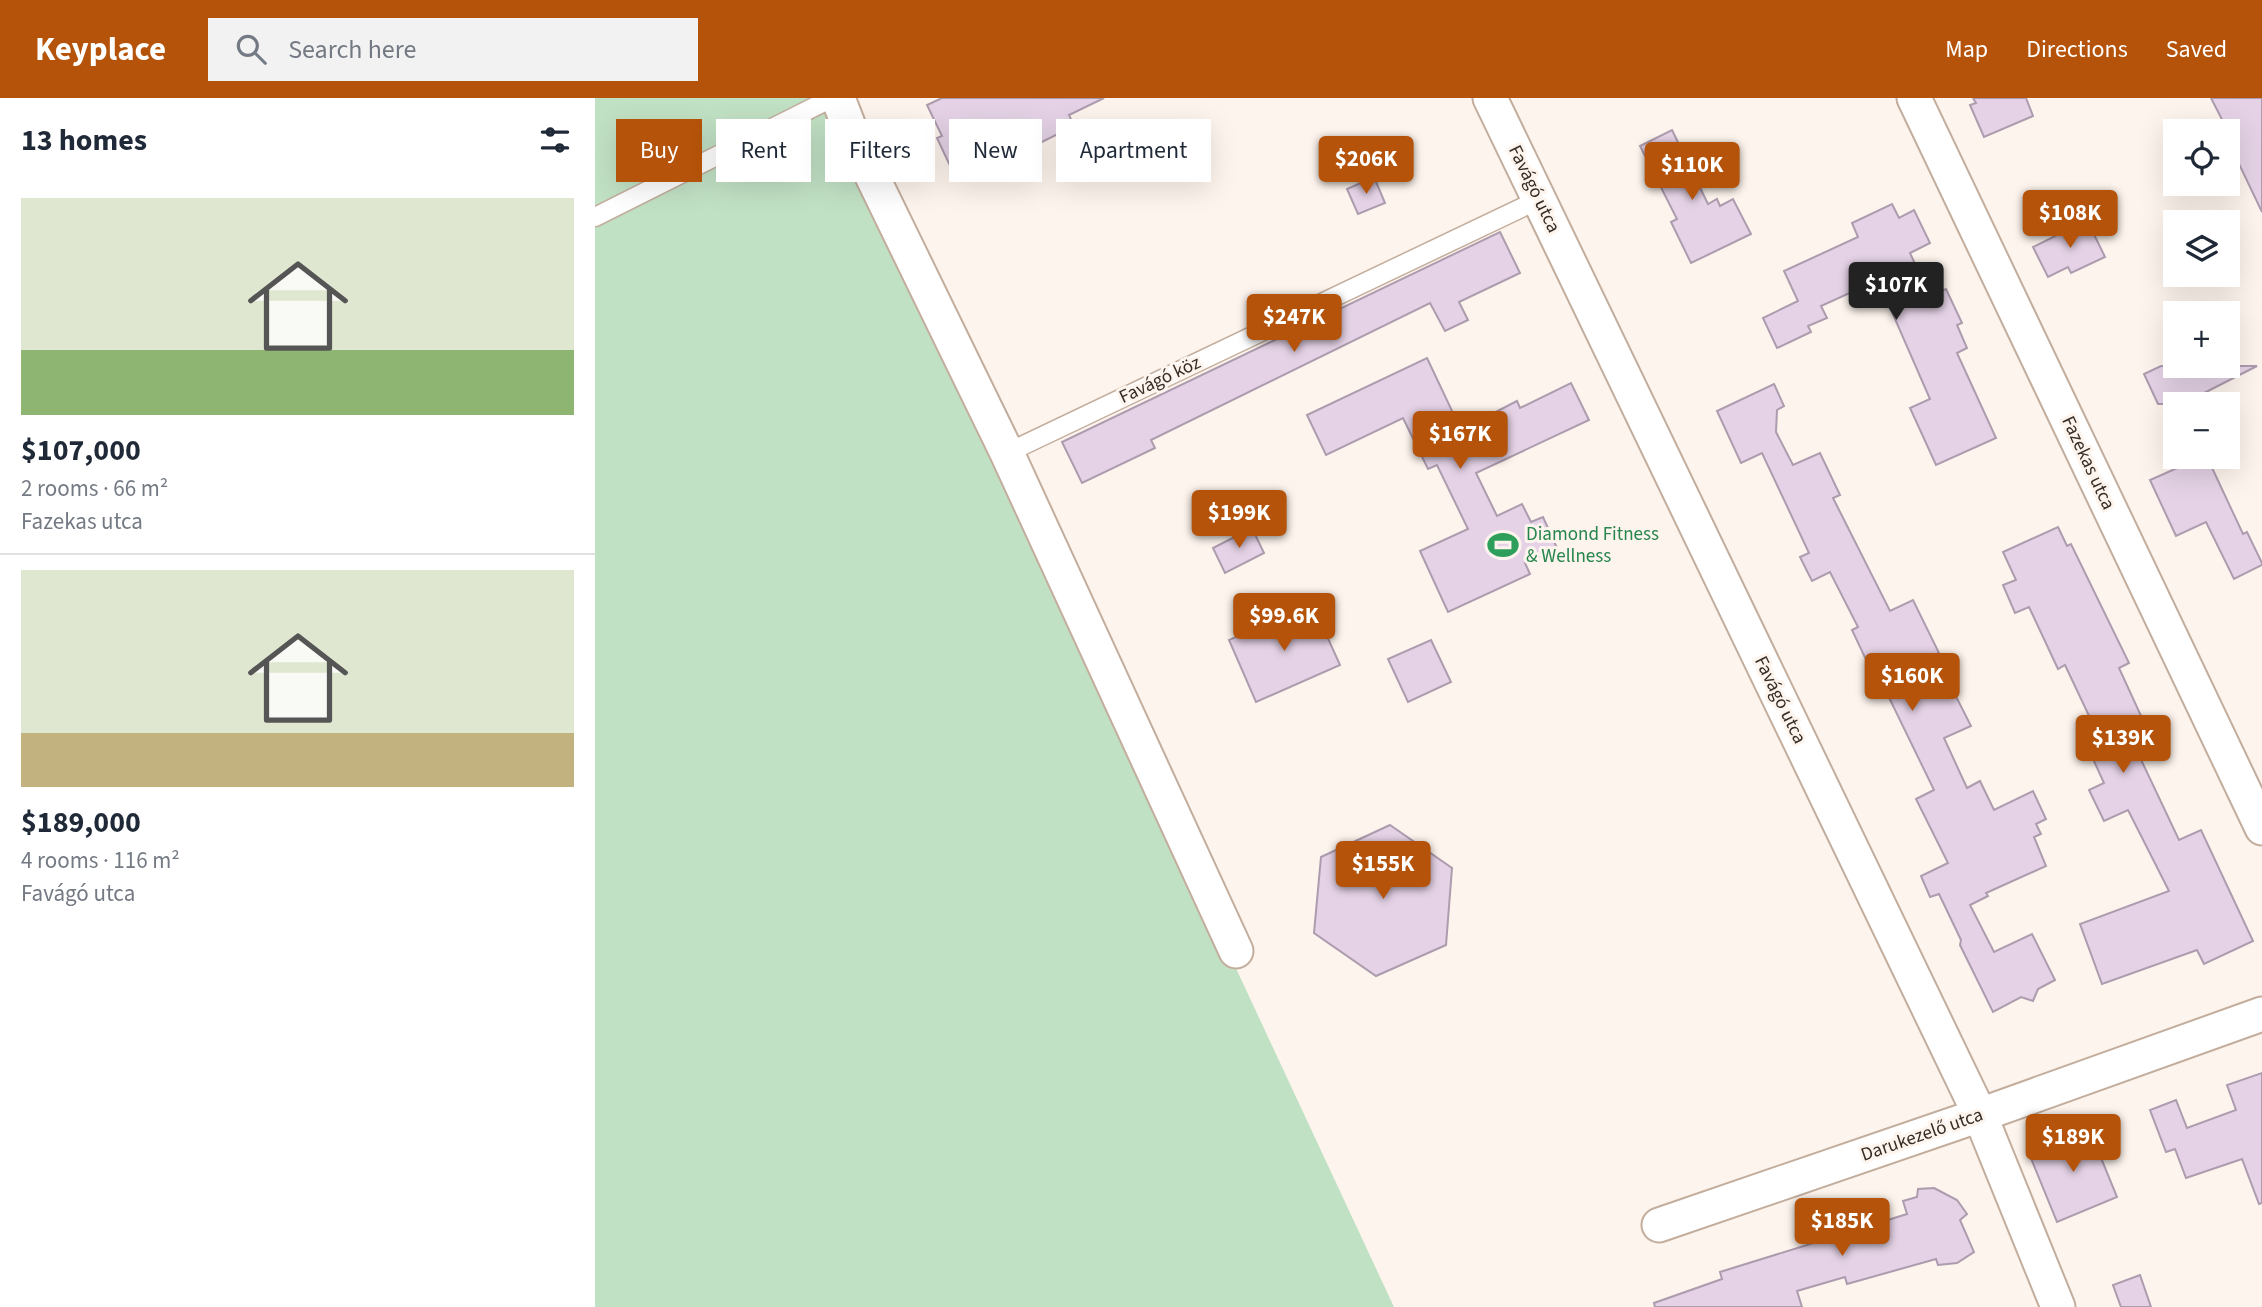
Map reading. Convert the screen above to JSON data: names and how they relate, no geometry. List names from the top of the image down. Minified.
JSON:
{"streets":{"street":["Favágó utca","Fazekas utca","Darukezelő utca"],"lane":["Favágó köz"]},"crossings":[["Favágó utca","Favágó köz"],["Favágó utca","Darukezelő utca"]],"places":{"sports":["Diamond Fitness & Wellness"]},"page":{"header":"Keyplace","search":"Search here","nav":["Map","Directions","Saved"],"heading":"13 homes","map_buttons":["+","−"],"chip":["Buy","Rent","Filters","New","Apartment"],"price":["$206K","$110K","$108K","$107K","$247K","$167K","$199K","$99.6K","$160K","$139K","$155K","$189K","$185K"],"list":[{"name":"$107,000","note":"2 rooms · 66 m² · Fazekas utca"},{"name":"$189,000","note":"4 rooms · 116 m² · Favágó utca"}]}}
